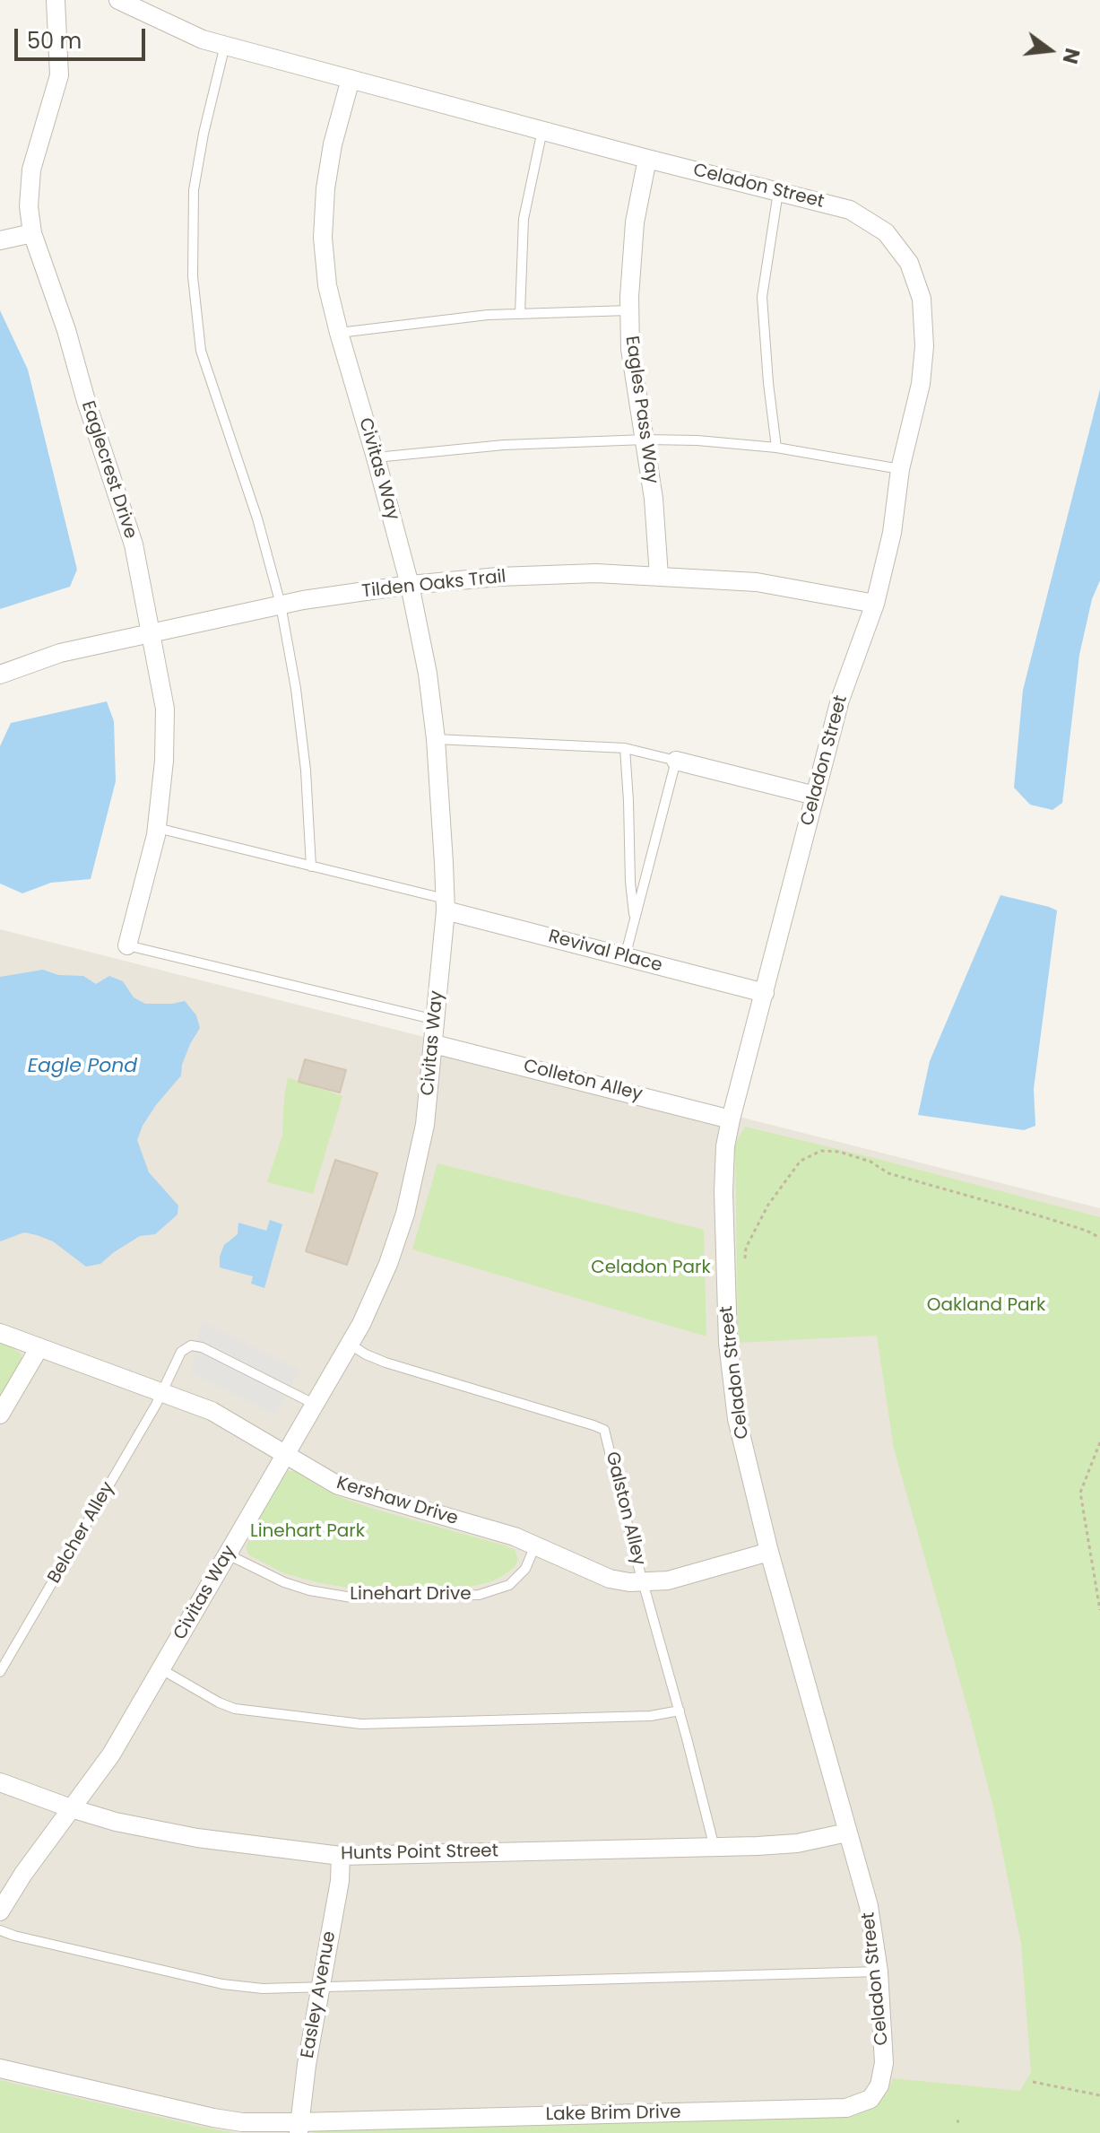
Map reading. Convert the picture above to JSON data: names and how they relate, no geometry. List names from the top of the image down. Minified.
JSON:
{"streets":{"street":["Celadon Street","Eagles Pass Way","Civitas Way","Eaglecrest Drive","Tilden Oaks Trail","Revival Place","Colleton Alley","Kershaw Drive","Hunts Point Street","Easley Avenue","Lake Brim Drive"],"lane":["Galston Alley","Belcher Alley","Linehart Drive"]},"crossings":[["Celadon Street","Eagles Pass Way"],["Celadon Street","Civitas Way"],["Celadon Street","Tilden Oaks Trail"],["Celadon Street","Revival Place"],["Celadon Street","Colleton Alley"],["Celadon Street","Kershaw Drive"],["Celadon Street","Hunts Point Street"],["Celadon Street","Lake Brim Drive"],["Eagles Pass Way","Tilden Oaks Trail"],["Civitas Way","Tilden Oaks Trail"],["Civitas Way","Revival Place"],["Civitas Way","Colleton Alley"],["Civitas Way","Kershaw Drive"],["Civitas Way","Galston Alley"],["Civitas Way","Belcher Alley"],["Civitas Way","Linehart Drive"],["Civitas Way","Hunts Point Street"],["Eaglecrest Drive","Tilden Oaks Trail"],["Kershaw Drive","Galston Alley"],["Kershaw Drive","Belcher Alley"],["Kershaw Drive","Linehart Drive"],["Galston Alley","Hunts Point Street"],["Hunts Point Street","Easley Avenue"],["Easley Avenue","Lake Brim Drive"]],"water":["Eagle Pond"],"parks":["Celadon Park","Oakland Park","Linehart Park"],"scale_bar":"50 m","north":"right"}
